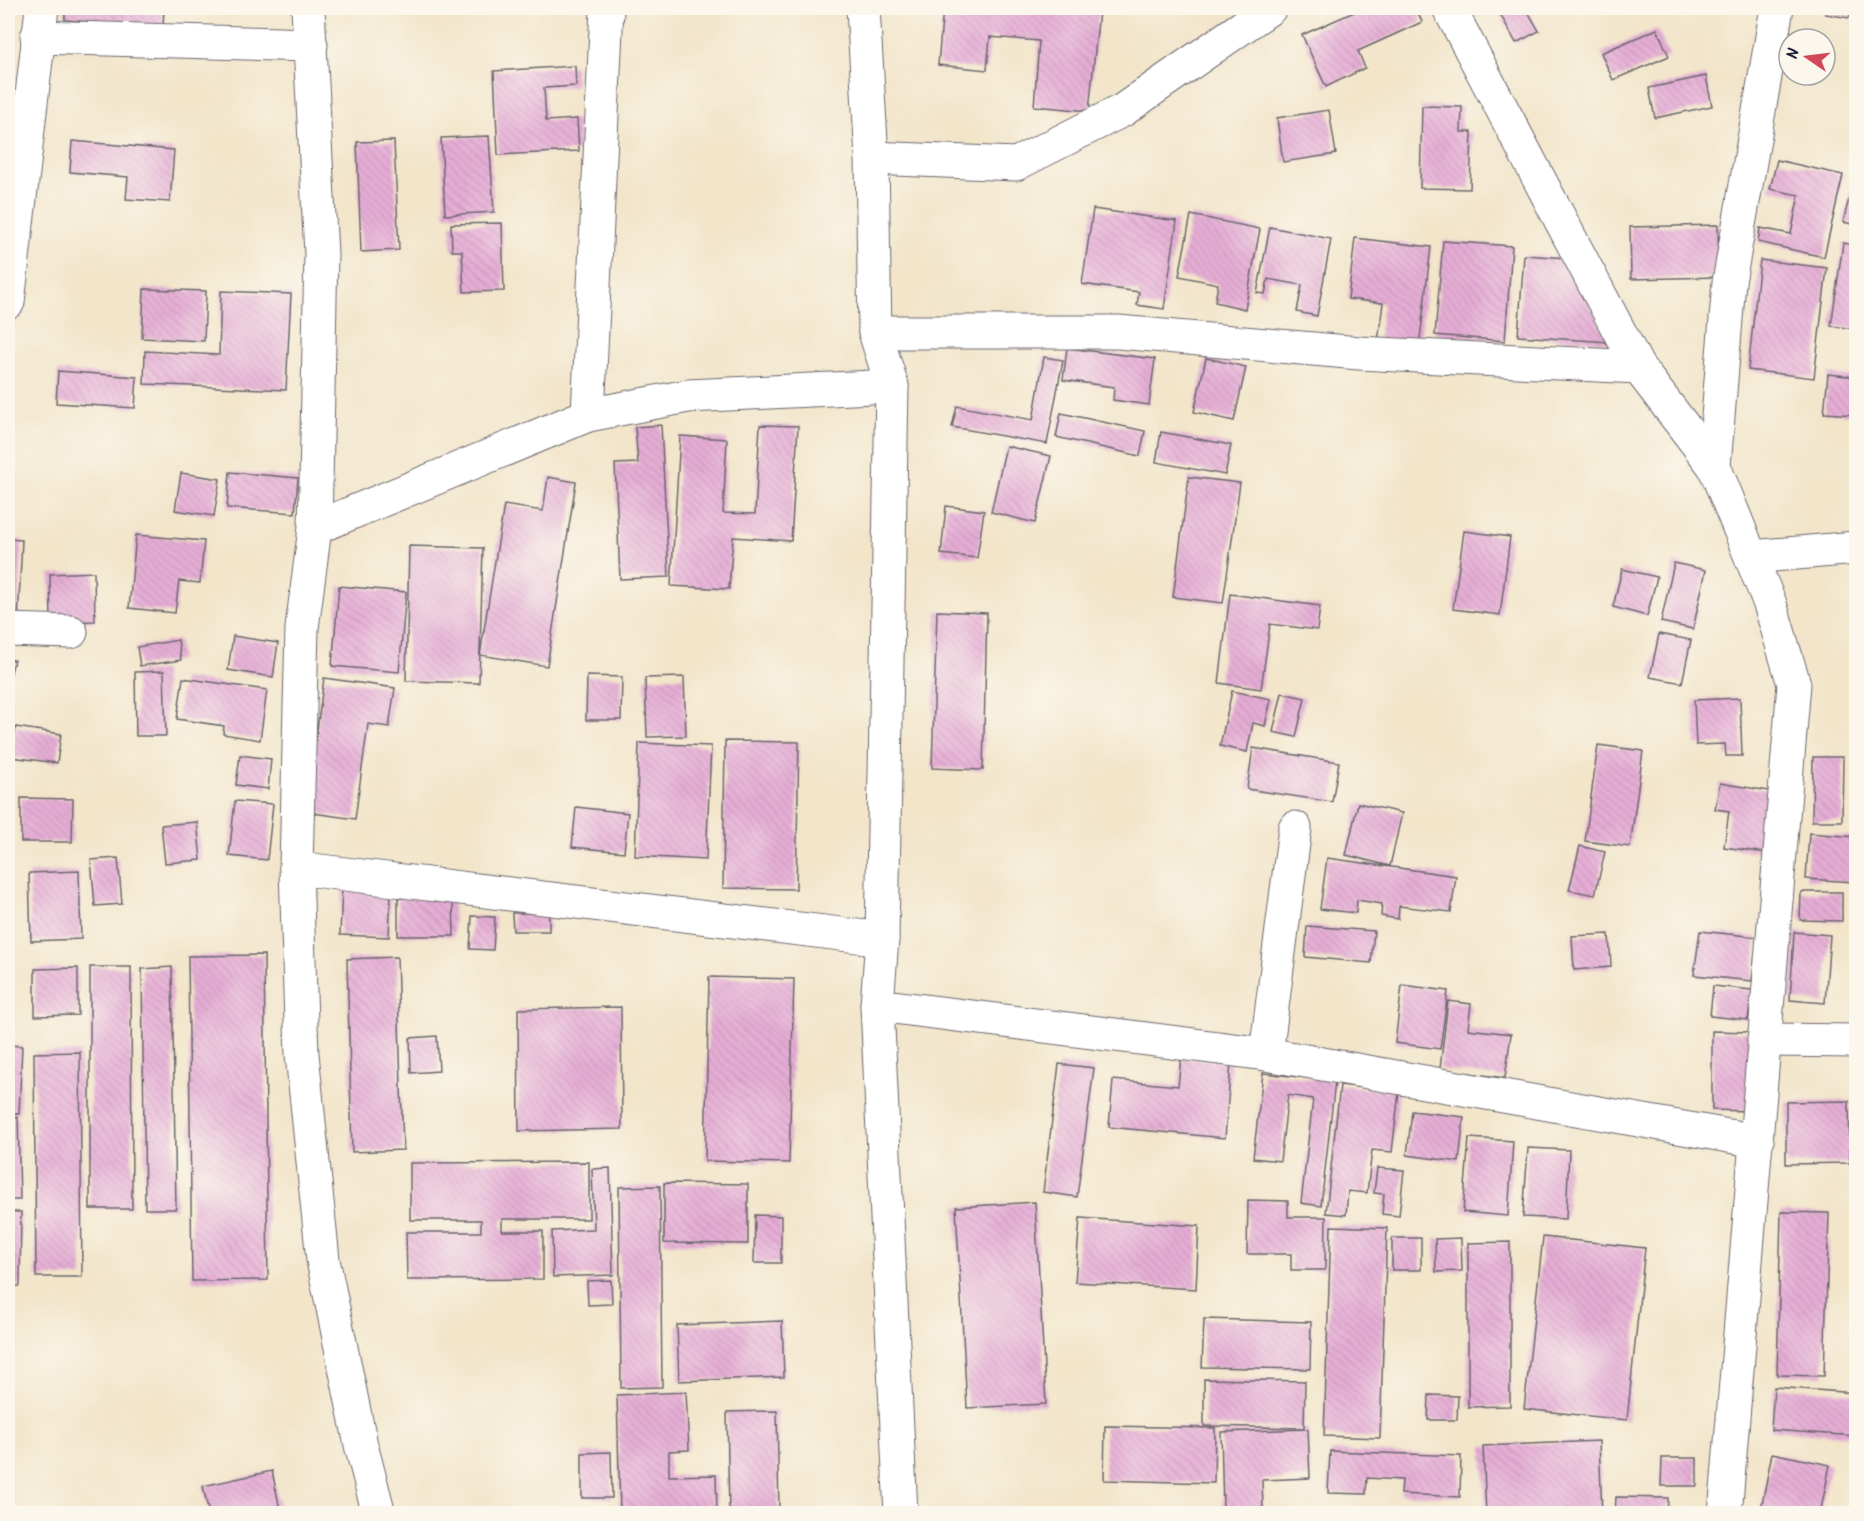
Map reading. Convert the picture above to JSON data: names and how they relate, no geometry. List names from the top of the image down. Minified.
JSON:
{"north":"left"}
